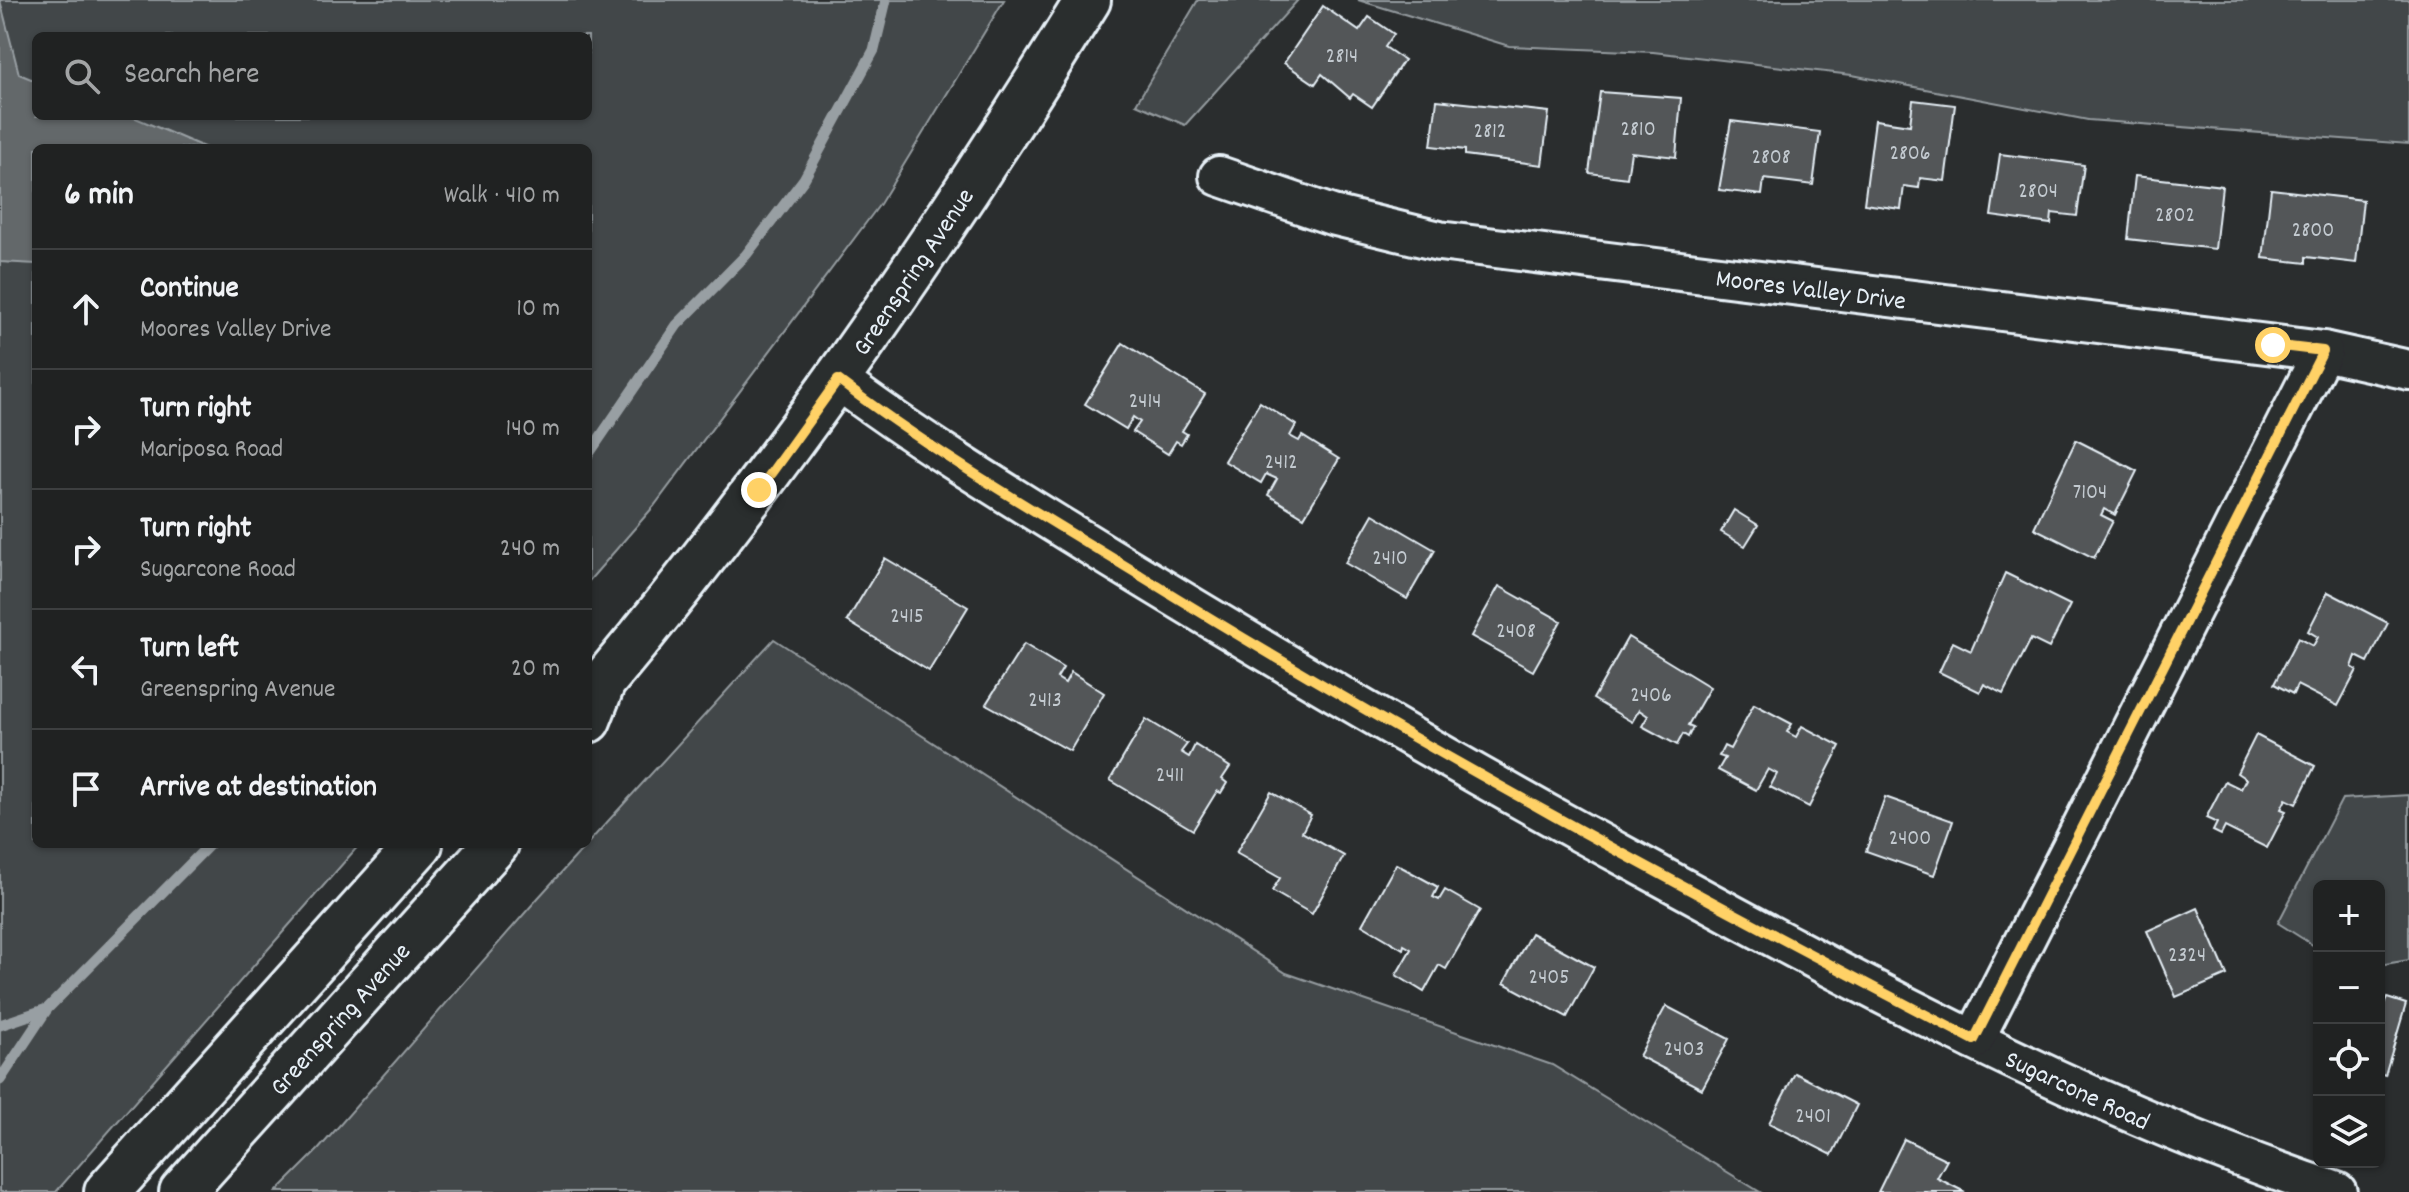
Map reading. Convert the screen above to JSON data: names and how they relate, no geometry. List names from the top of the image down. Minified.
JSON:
{"streets":{"main road":["Greenspring Avenue"],"street":["Moores Valley Drive","Sugarcone Road"]},"crossings":[["Greenspring Avenue","Sugarcone Road"]],"house_numbers":["2814","2810","2812","2806","2808","2804","2802","2800","2414","2412","7104","2410","2415","2408","2406","2413","2411","2400","2324","2405","2403","2401"],"page":{"search":"Search here","heading":["6 min","Walk · 410 m"],"list":[["Continue","Moores Valley Drive","10 m"],["Turn right","Mariposa Road","140 m"],["Turn right","Sugarcone Road","240 m"],["Turn left","Greenspring Avenue","20 m"],"Arrive at destination"],"map_buttons":["+","−"]}}
